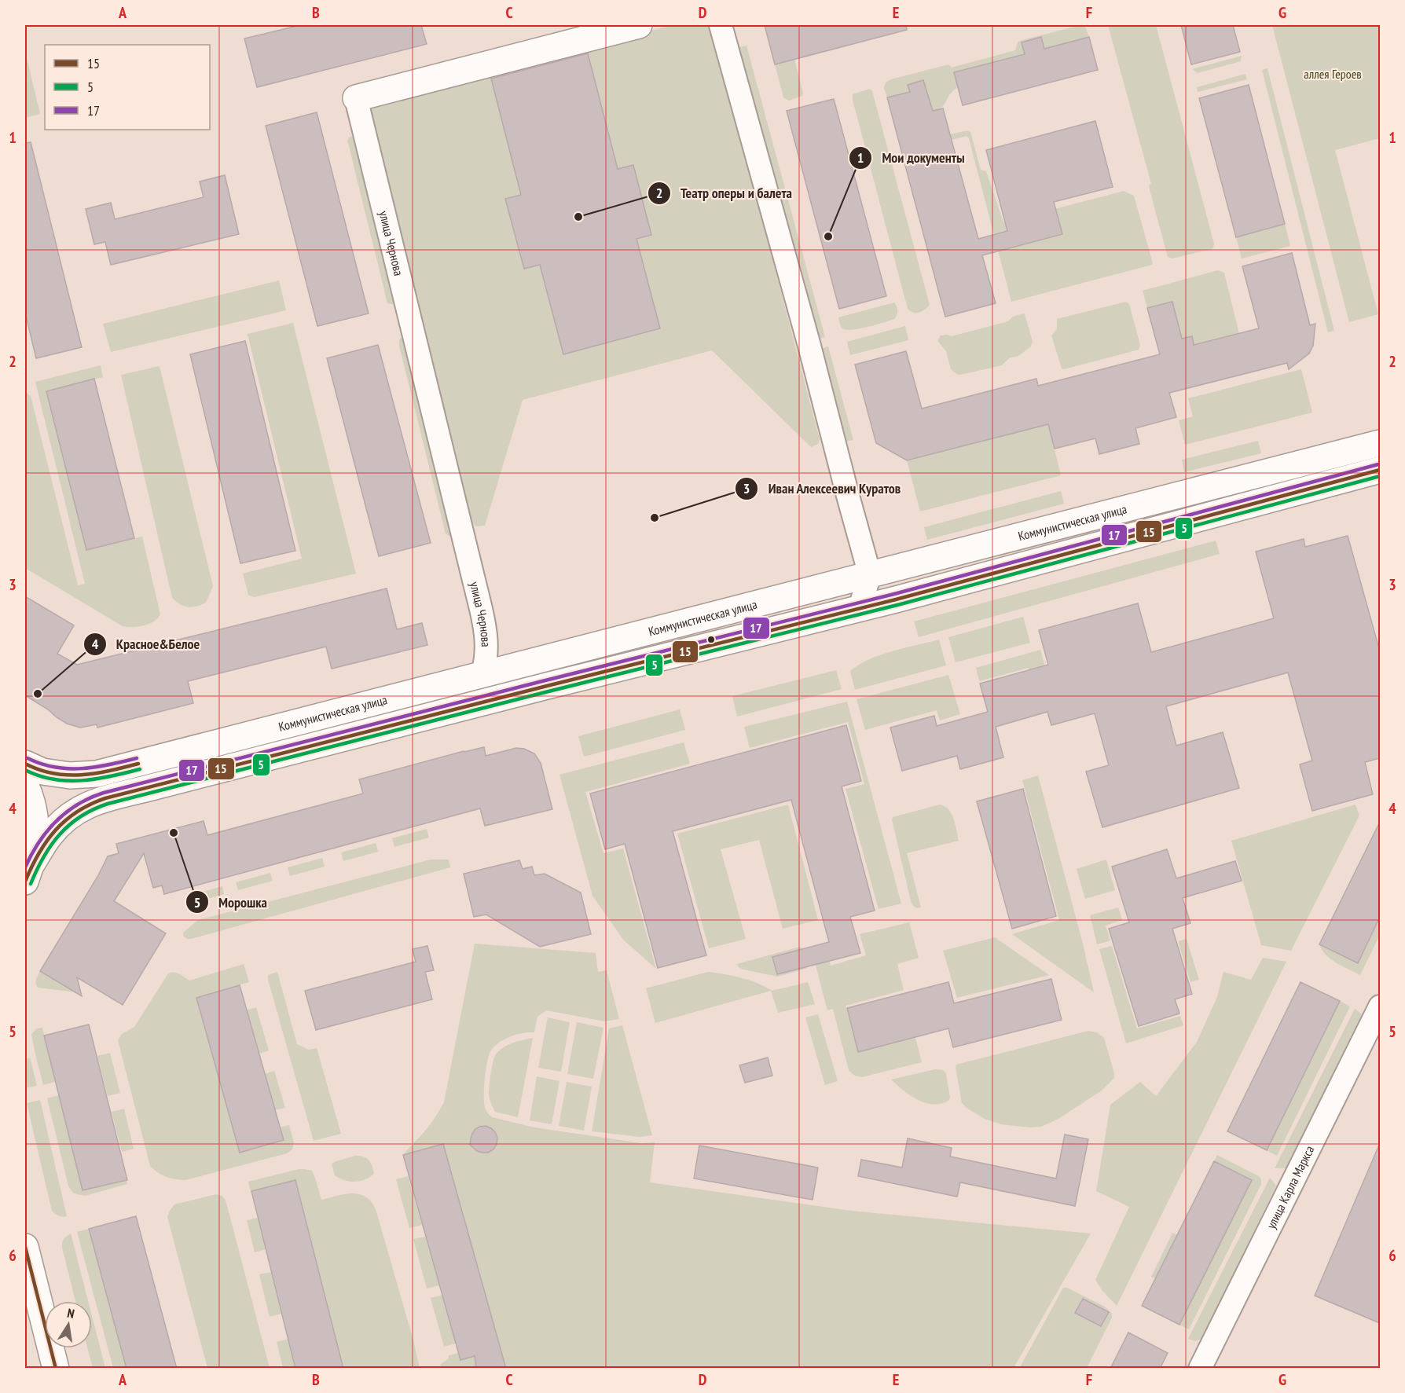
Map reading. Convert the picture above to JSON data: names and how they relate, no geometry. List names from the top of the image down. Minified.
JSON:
{"streets":{"main road":["улица Чернова","Коммунистическая улица"],"street":["улица Карла Маркса"]},"crossings":[["улица Чернова","Коммунистическая улица"]],"parks":["аллея Героев"],"places":["Театр оперы и балета","Мои документы","Иван Алексеевич Куратов","Красное&Белое","Морошка"],"lines":["transit line 17","transit line 15","transit line 5"],"legend":["15","5","17"],"north":"top","grid":{"columns":["A","B","C","D","E","F","G"],"rows":["1","2","3","4","5","6"]}}
